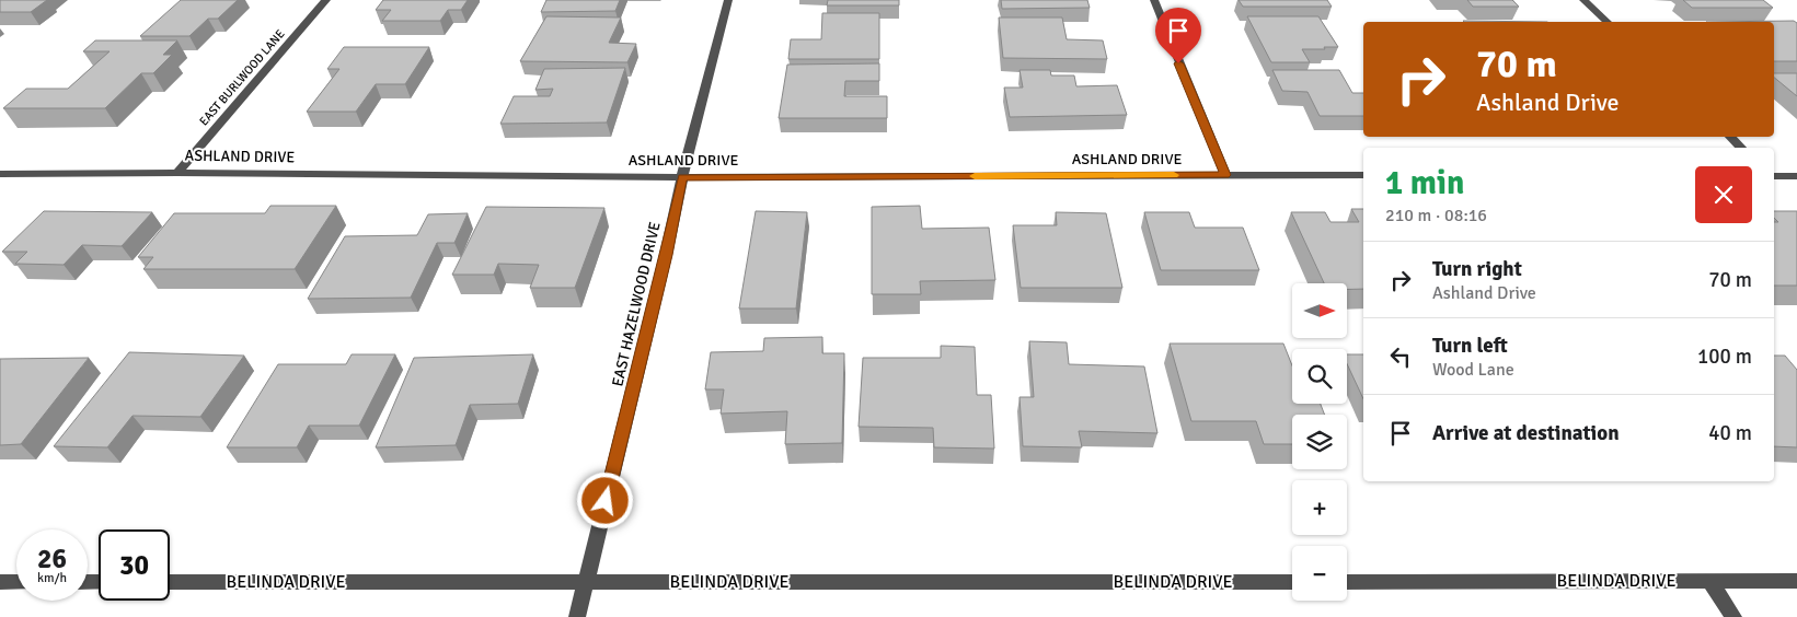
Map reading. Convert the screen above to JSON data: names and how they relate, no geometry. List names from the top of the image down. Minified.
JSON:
{"streets":{"street":["EAST BURLWOOD LANE","ASHLAND DRIVE","EAST HAZELWOOD DRIVE","BELINDA DRIVE"]},"crossings":[["EAST BURLWOOD LANE","ASHLAND DRIVE"],["ASHLAND DRIVE","EAST HAZELWOOD DRIVE"],["EAST HAZELWOOD DRIVE","BELINDA DRIVE"]],"north":"right","page":{"turn":["70 m","Ashland Drive"],"heading":["1 min","210 m · 08:16"],"list":[{"name":"Turn right","note":"Ashland Drive","value":"70 m"},{"name":"Turn left","note":"Wood Lane","value":"100 m"},{"name":"Arrive at destination","value":"40 m"}],"map_buttons":["+","−"],"speed":"26 km/h","limit":"30"}}
